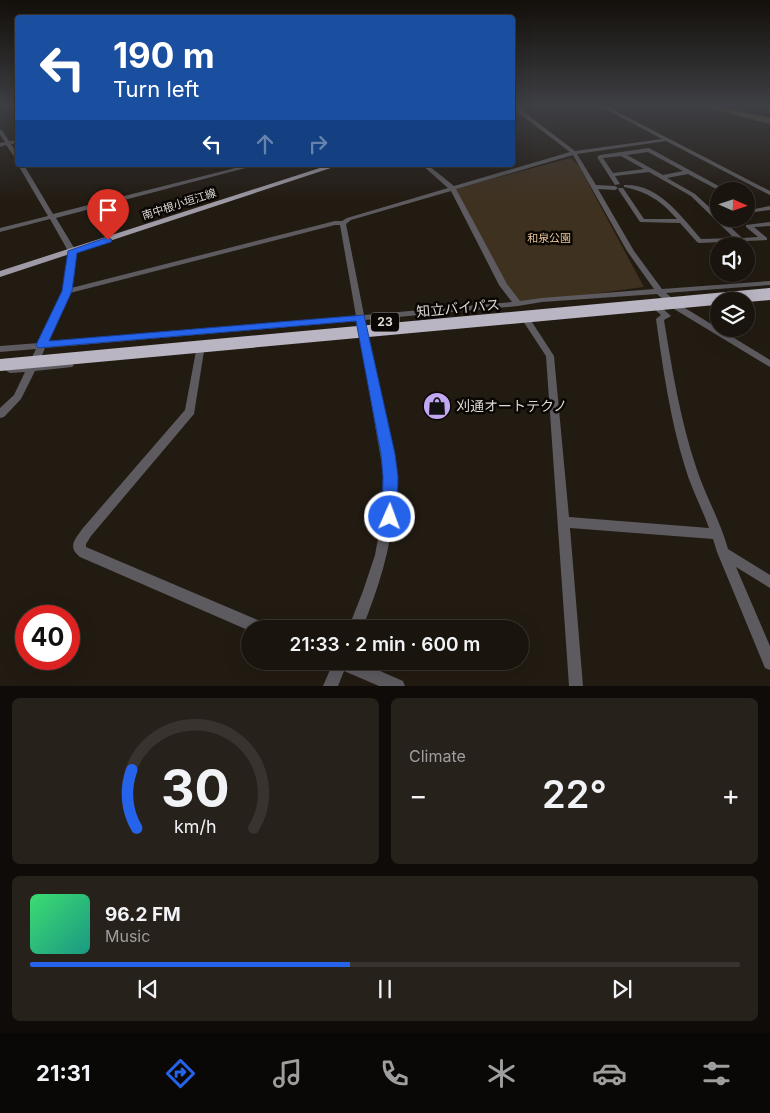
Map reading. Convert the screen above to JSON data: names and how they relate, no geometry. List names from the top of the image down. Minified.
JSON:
{"streets":{"highway":["知立バイパス","23"],"main road":["南中根小垣江線"]},"parks":["和泉公園"],"places":{"shop":["刈通オートテクノ"]},"north":"right","page":{"turn":["190 m","Turn left"],"limit":"40","trip":"21:33 · 2 min · 600 m","tile":"Climate","heat":["−","22°","+"],"song":["96.2 FM","Music"],"tabs":"21:31","gauge":["30","km/h"]}}
